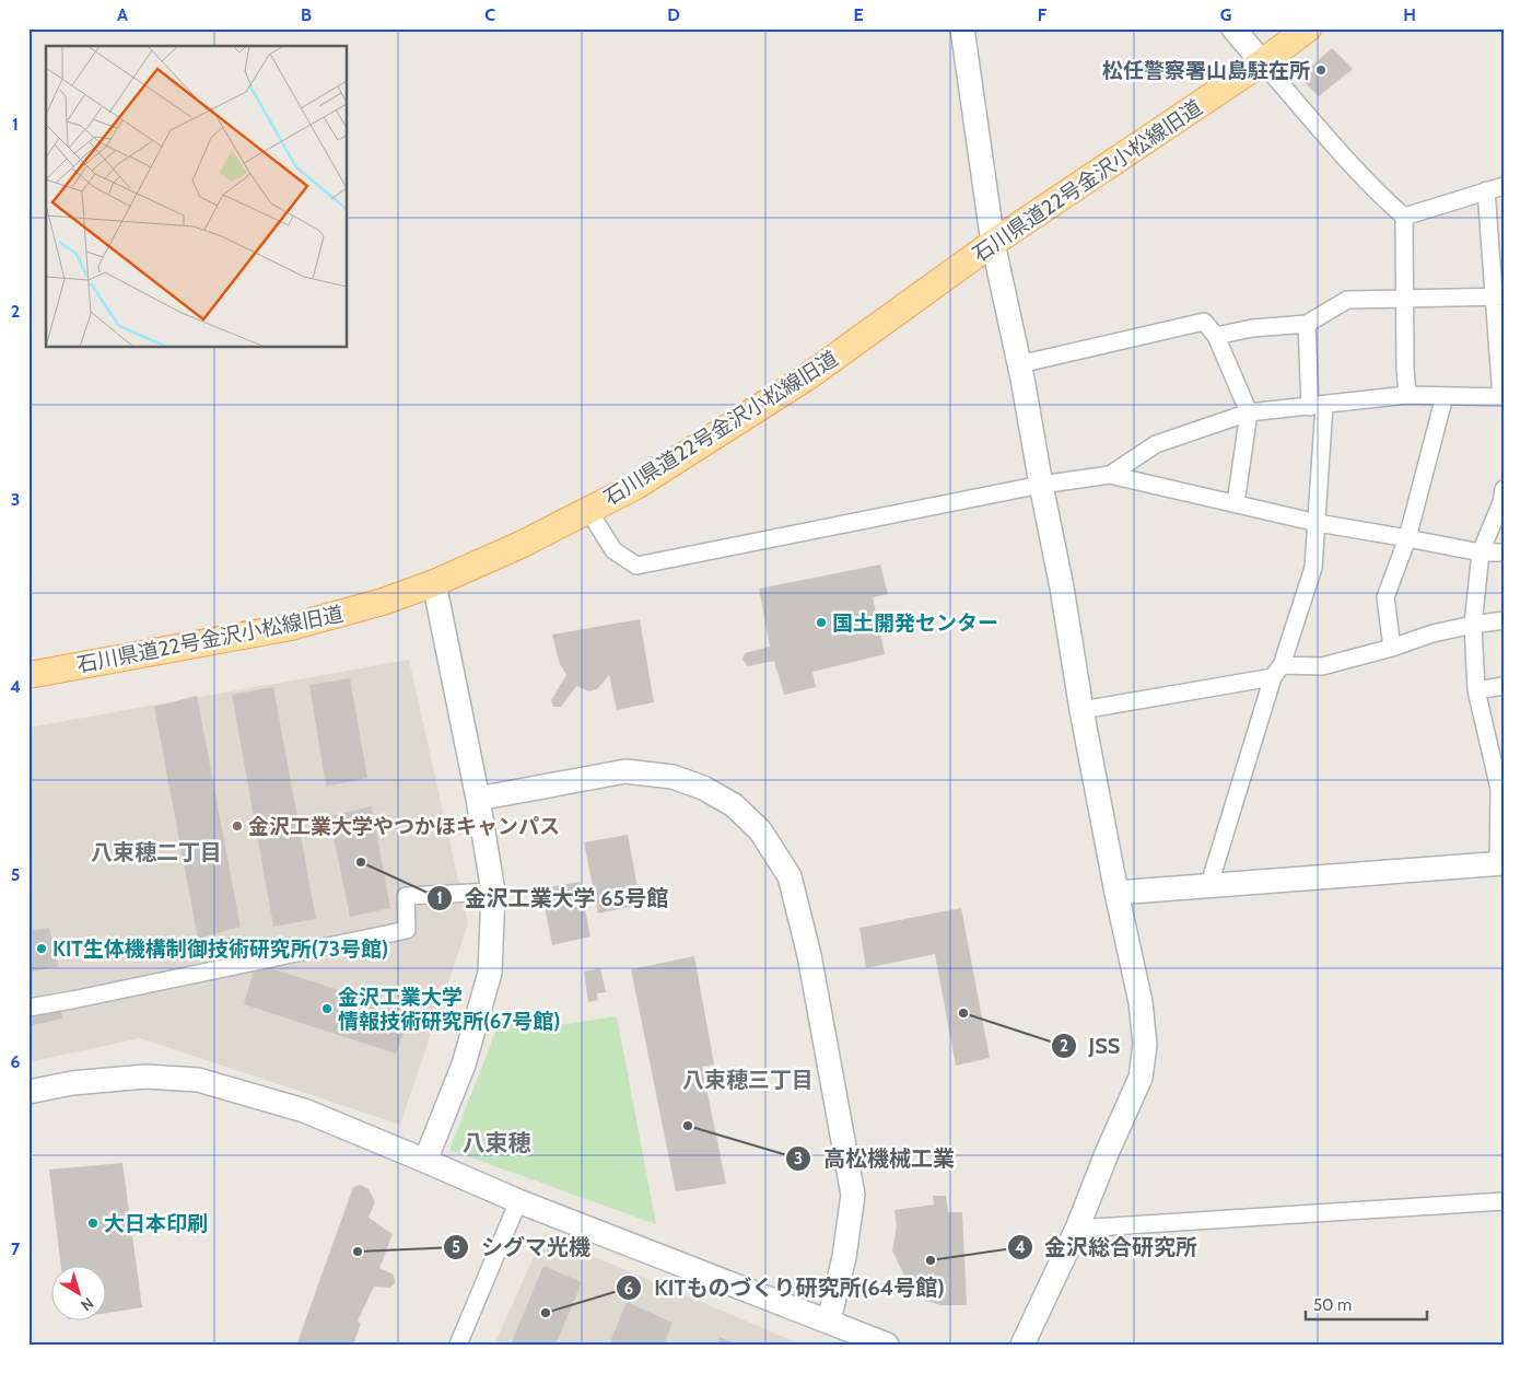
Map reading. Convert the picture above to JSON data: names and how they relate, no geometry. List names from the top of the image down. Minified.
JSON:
{"streets":{"main road":["石川県道22号金沢小松線旧道"]},"districts":["八束穂二丁目","八束穂三丁目","八束穂"],"places":["松任警察署山島駐在所","国土開発センター","金沢工業大学やつかほキャンパス","金沢工業大学 65号館","KIT生体機構制御技術研究所(73号館)","金沢工業大学 情報技術研究所(67号館)","JSS","高松機械工業","大日本印刷","シグマ光機","金沢総合研究所","KITものづくり研究所(64号館)"],"scale_bar":"50 m","north":"bottom right","grid":{"columns":["A","B","C","D","E","F","G","H"],"rows":["1","2","3","4","5","6","7"]}}
